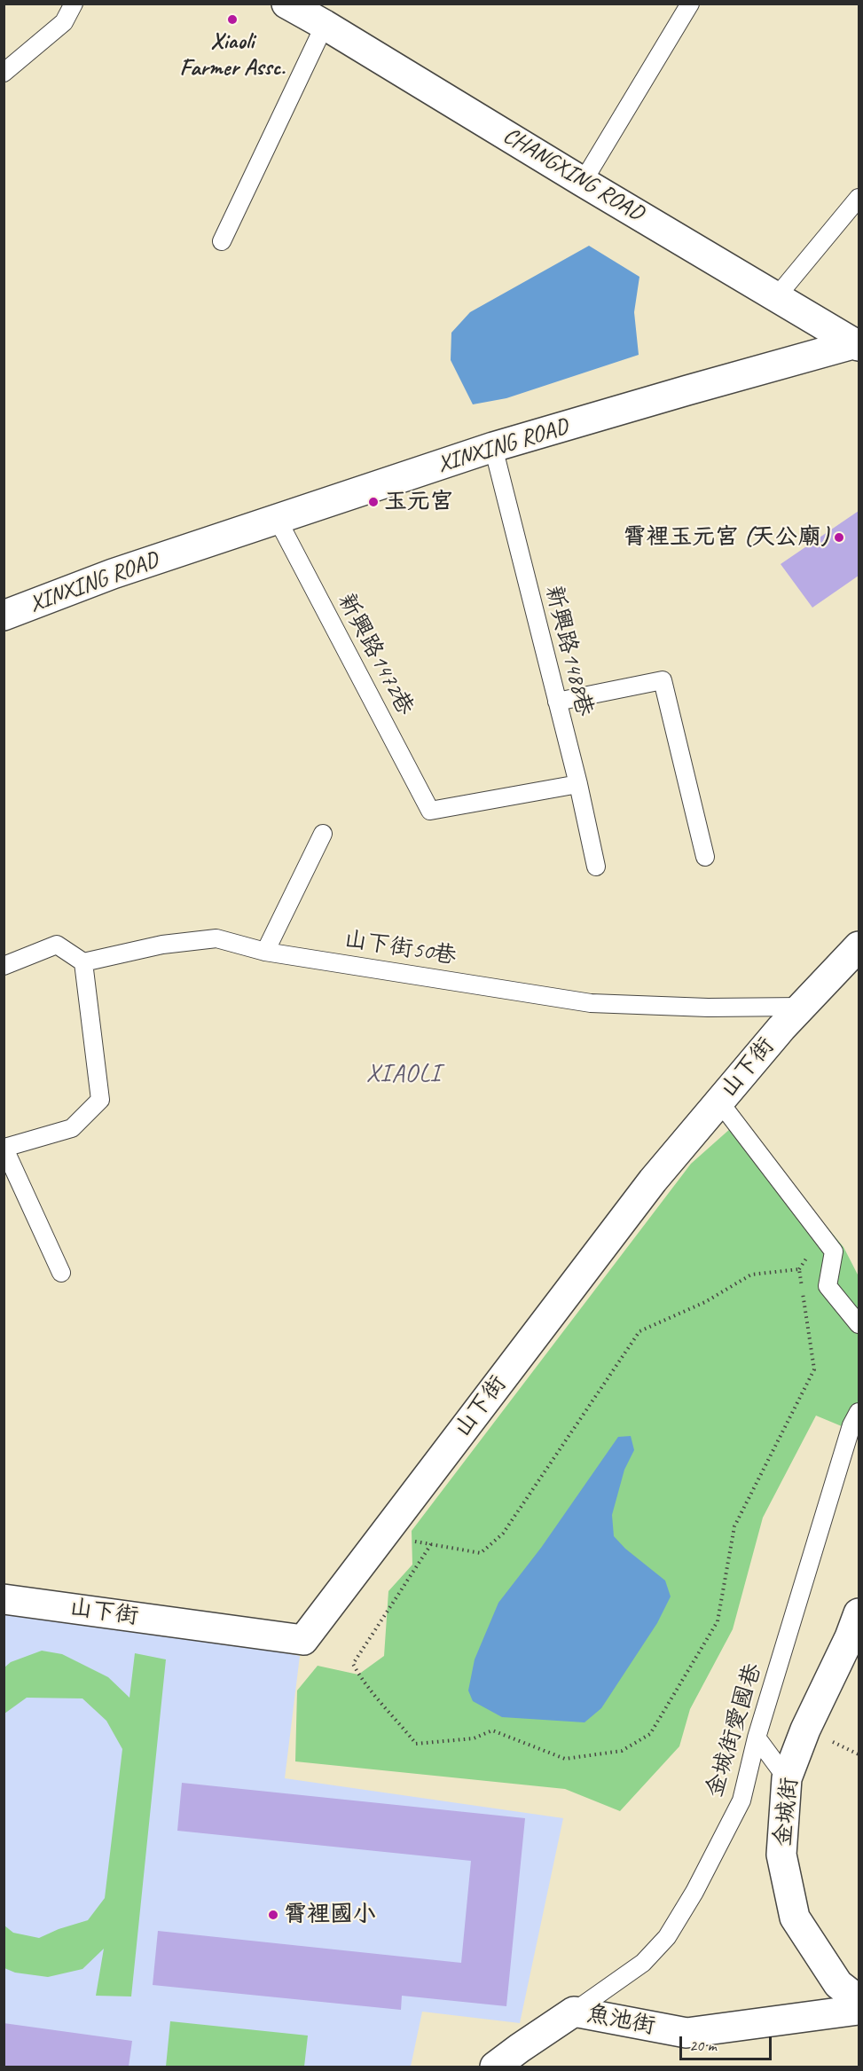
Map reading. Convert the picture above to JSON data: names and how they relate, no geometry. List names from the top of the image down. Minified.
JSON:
{"streets":{"street":["CHANGXING ROAD","XINXING ROAD","山下街","金城街","魚池街"],"lane":["新興路1488巷","新興路1472巷","山下街50巷","金城街愛國巷"]},"crossings":[["CHANGXING ROAD","XINXING ROAD"],["XINXING ROAD","新興路1488巷"],["XINXING ROAD","新興路1472巷"],["新興路1488巷","新興路1472巷"],["山下街50巷","山下街"],["金城街愛國巷","魚池街"]],"districts":["XIAOLI"],"places":["Xiaoli Farmer Assc.","玉元宮","霄裡玉元宮 (天公廟)","霄裡國小"],"scale_bar":"20 m"}
